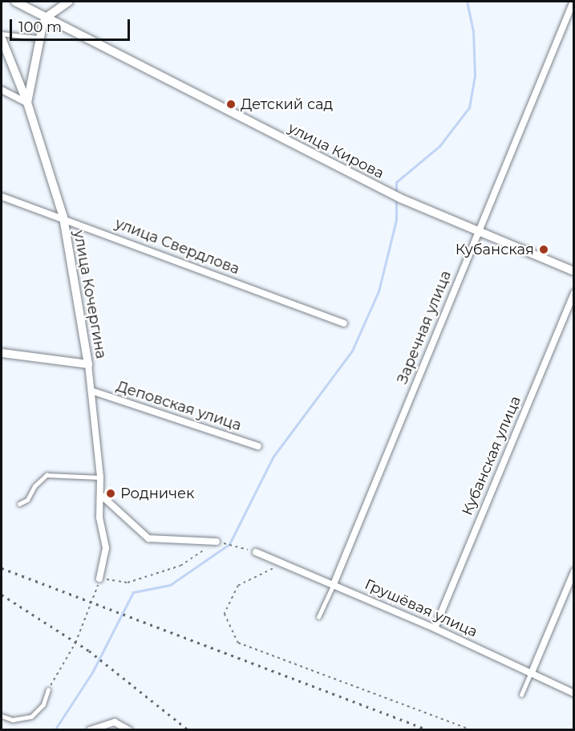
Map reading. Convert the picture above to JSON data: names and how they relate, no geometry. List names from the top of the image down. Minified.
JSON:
{"streets":{"street":["улица Кирова","улица Свердлова","улица Кочергина","Заречная улица","Деповская улица","Кубанская улица","Грушёвая улица"]},"crossings":[["улица Кирова","улица Кочергина"],["улица Кирова","Заречная улица"],["улица Свердлова","улица Кочергина"],["улица Кочергина","Деповская улица"],["Заречная улица","Грушёвая улица"],["Кубанская улица","Грушёвая улица"]],"places":["Детский сад","Кубанская","Родничек"],"scale_bar":"100 m"}
